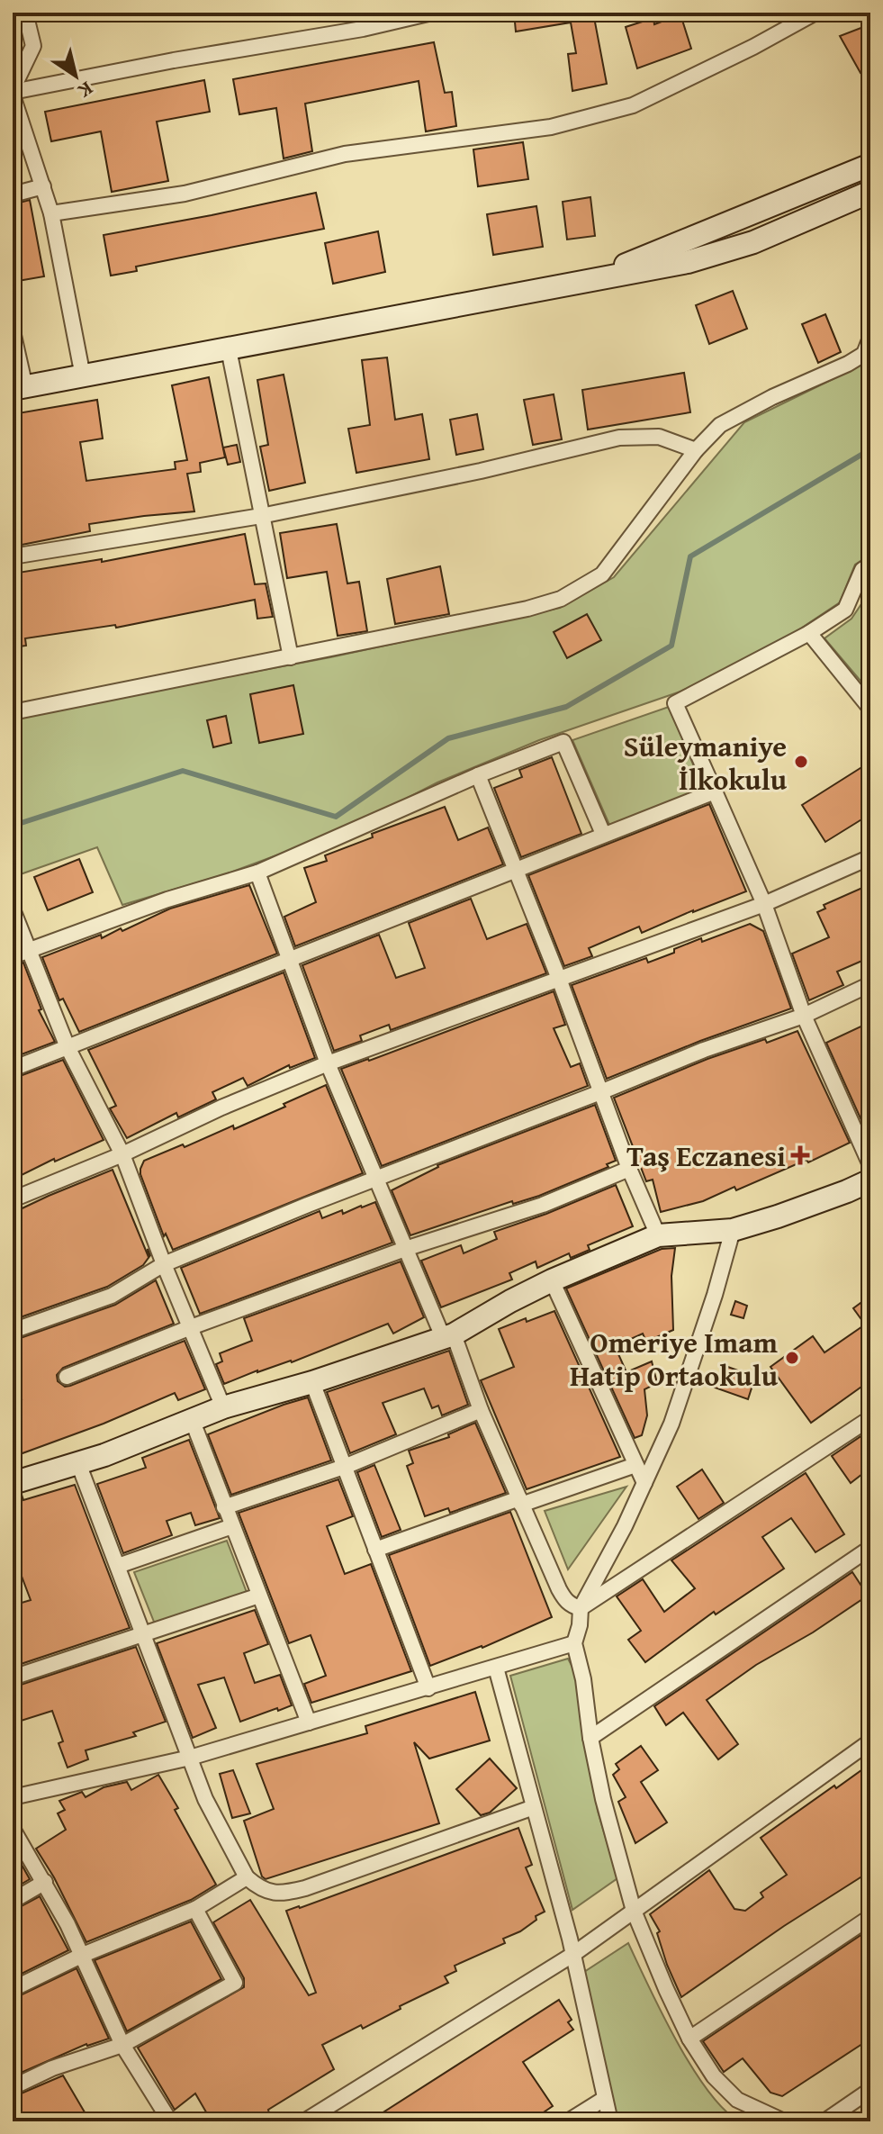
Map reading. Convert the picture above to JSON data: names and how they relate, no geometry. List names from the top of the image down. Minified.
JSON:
{"places":{"other":["Süleymaniye İlkokulu","Omeriye Imam Hatip Ortaokulu"],"health":["Taş Eczanesi"]},"north":"bottom right"}
